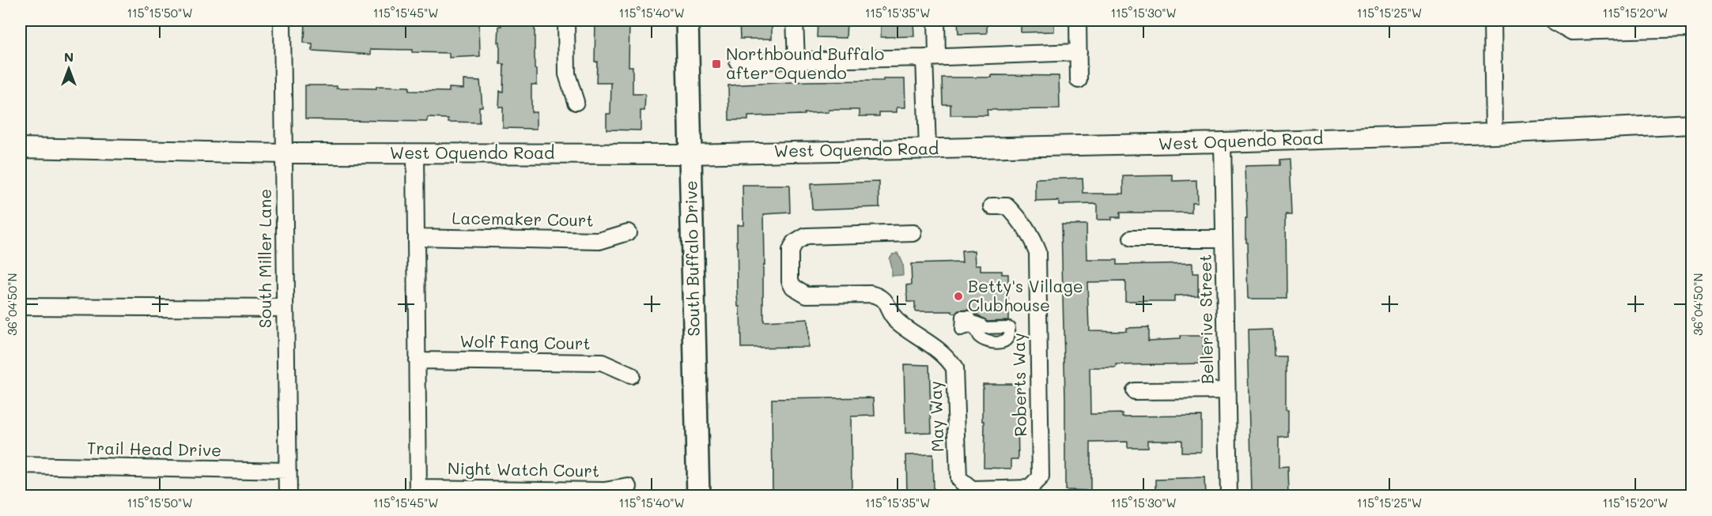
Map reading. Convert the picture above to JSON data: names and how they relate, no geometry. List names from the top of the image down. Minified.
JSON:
{"streets":{"main road":["South Buffalo Drive"],"street":["West Oquendo Road","Lacemaker Court","South Miller Lane","Bellerive Street","Wolf Fang Court","Roberts Way","May Way","Trail Head Drive","Night Watch Court"]},"crossings":[["West Oquendo Road","South Miller Lane"],["West Oquendo Road","South Buffalo Drive"],["West Oquendo Road","Bellerive Street"],["South Miller Lane","Trail Head Drive"],["Roberts Way","May Way"]],"places":{"transit":["Northbound Buffalo after Oquendo"],"other":["Betty's Village Clubhouse"]},"north":"top","coordinates":["115°15'50\"W","115°15'45\"W","115°15'40\"W","115°15'35\"W","115°15'30\"W","115°15'25\"W","115°15'20\"W","36°04'50\"N"]}
